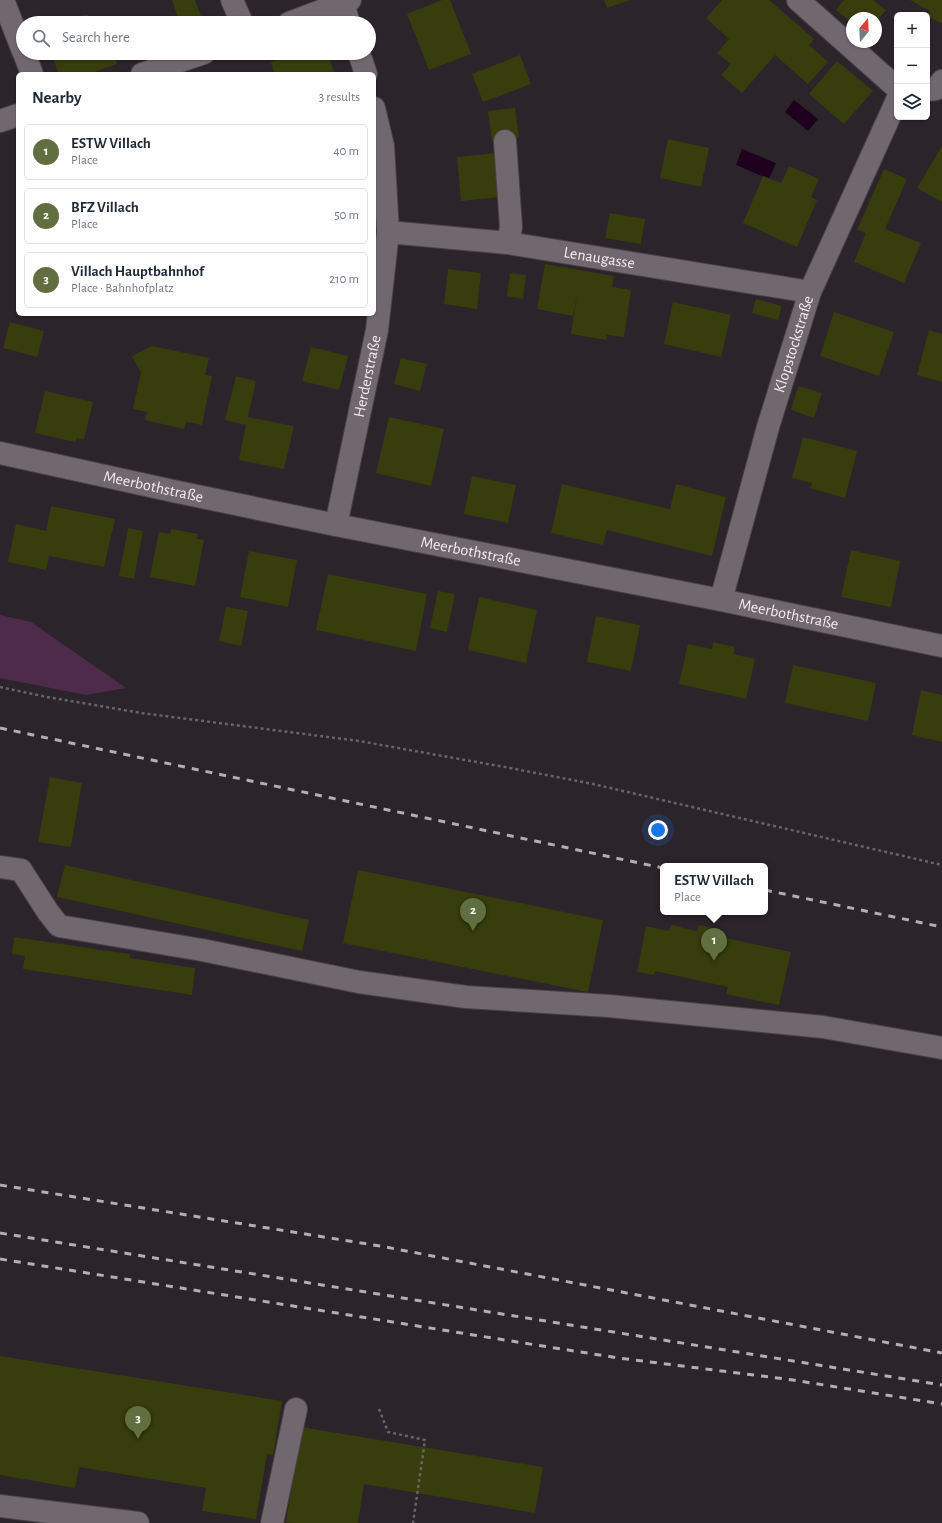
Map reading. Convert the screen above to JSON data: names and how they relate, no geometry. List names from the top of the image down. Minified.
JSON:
{"streets":{"street":["Lenaugasse","Klopstockstraße","Herderstraße","Meerbothstraße"]},"crossings":[["Lenaugasse","Klopstockstraße"],["Lenaugasse","Herderstraße"],["Klopstockstraße","Meerbothstraße"],["Herderstraße","Meerbothstraße"]],"north":"top","page":{"map_buttons":["+","−"],"search":"Search here","heading":["Nearby","3 results"],"list":[{"mark":"1","name":"ESTW Villach","note":"Place","value":"40 m"},{"mark":"2","name":"BFZ Villach","note":"Place","value":"50 m"},{"mark":"3","name":"Villach Hauptbahnhof","note":"Place · Bahnhofplatz","value":"210 m"}],"popup":["ESTW Villach","Place"],"pins":["2","1","3"]}}
